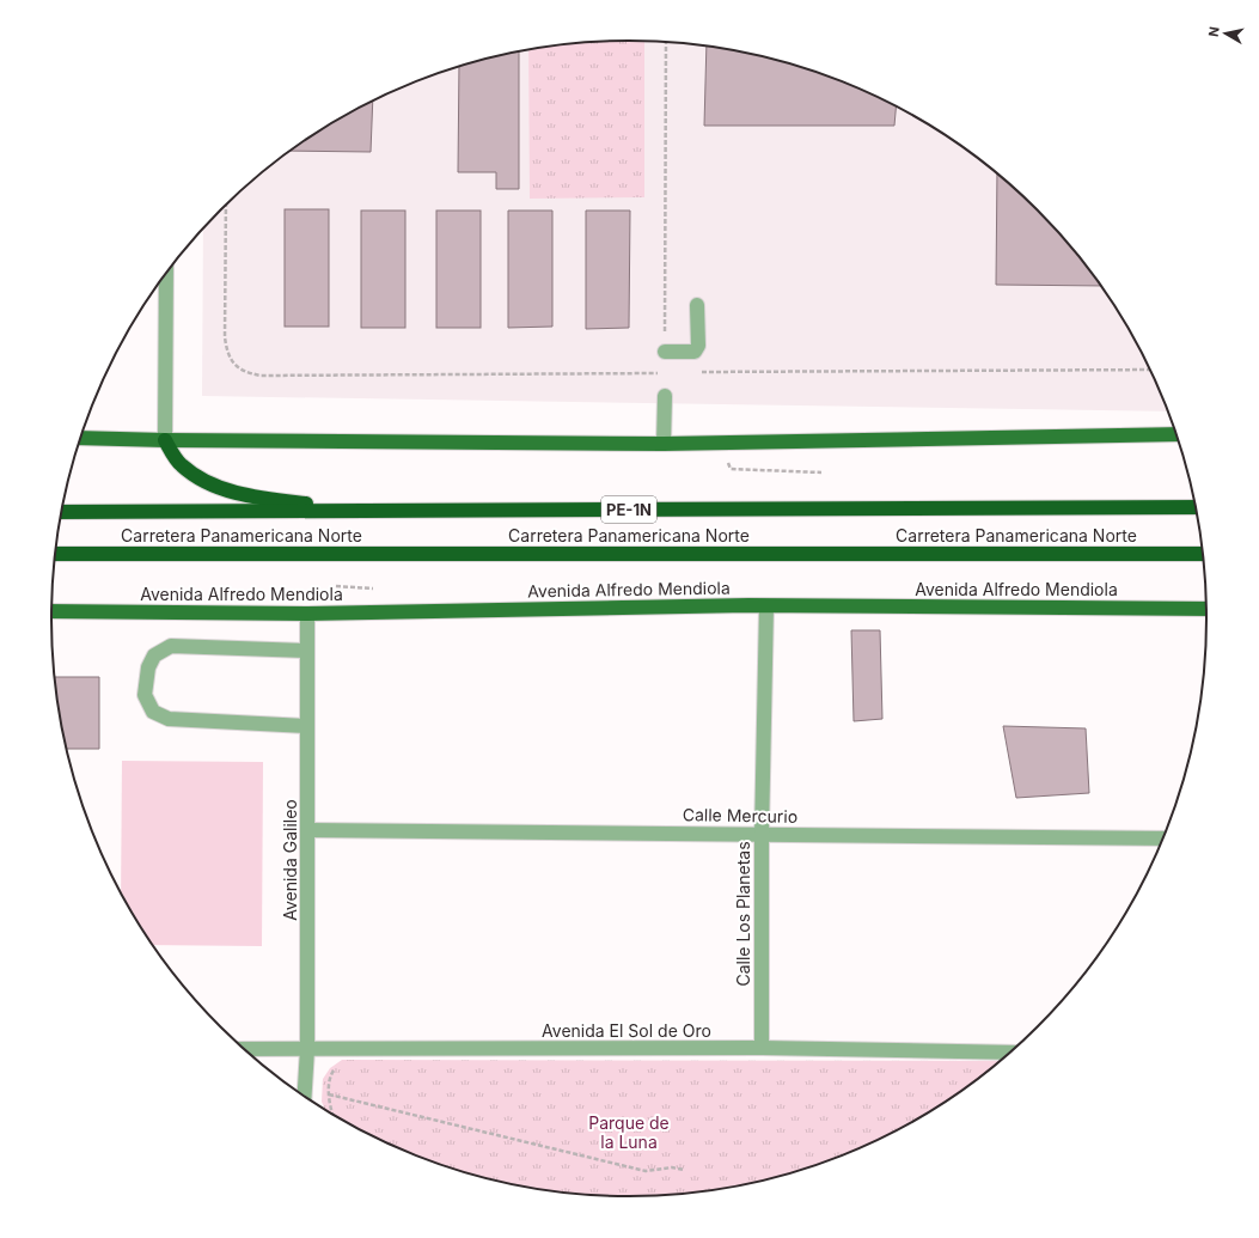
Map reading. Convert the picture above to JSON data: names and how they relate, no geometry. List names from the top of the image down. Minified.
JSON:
{"streets":{"highway":["PE-1N","Carretera Panamericana Norte"],"main road":["Avenida Alfredo Mendiola"],"street":["Calle Mercurio","Avenida Galileo","Calle Los Planetas","Avenida El Sol de Oro"]},"crossings":[["Avenida Alfredo Mendiola","Avenida Galileo"],["Avenida Alfredo Mendiola","Calle Los Planetas"],["Calle Mercurio","Avenida Galileo"],["Calle Mercurio","Calle Los Planetas"],["Avenida Galileo","Avenida El Sol de Oro"],["Calle Los Planetas","Avenida El Sol de Oro"]],"parks":["Parque de la Luna"],"north":"left"}
